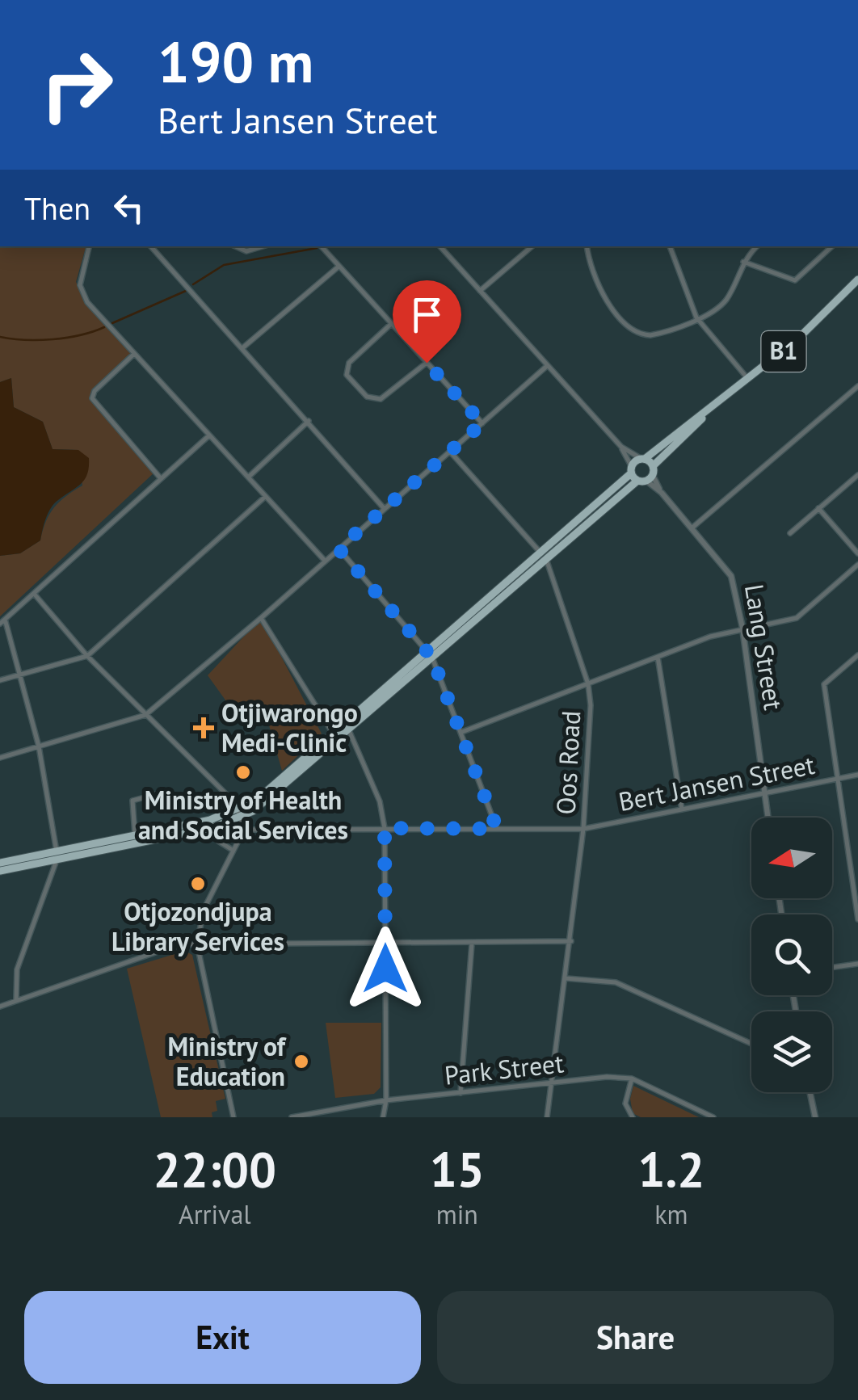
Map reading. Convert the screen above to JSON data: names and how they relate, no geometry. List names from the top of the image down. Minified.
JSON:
{"streets":{"highway":["B1"],"street":["Lang Street","Oos Road","Bert Jansen Street","Park Street"]},"crossings":[["B1","Lang Street"],["B1","Oos Road"],["Lang Street","Bert Jansen Street"],["Oos Road","Bert Jansen Street"],["Oos Road","Park Street"]],"places":{"health":["Otjiwarongo Medi-Clinic"],"other":["Ministry of Health and Social Services","Otjozondjupa Library Services","Ministry of Education"]},"north":"left","page":{"turn":["190 m","Bert Jansen Street"],"then":"Then","eta":["22:00","Arrival","15","min","1.2","km"],"buttons":["Exit","Share"]}}
